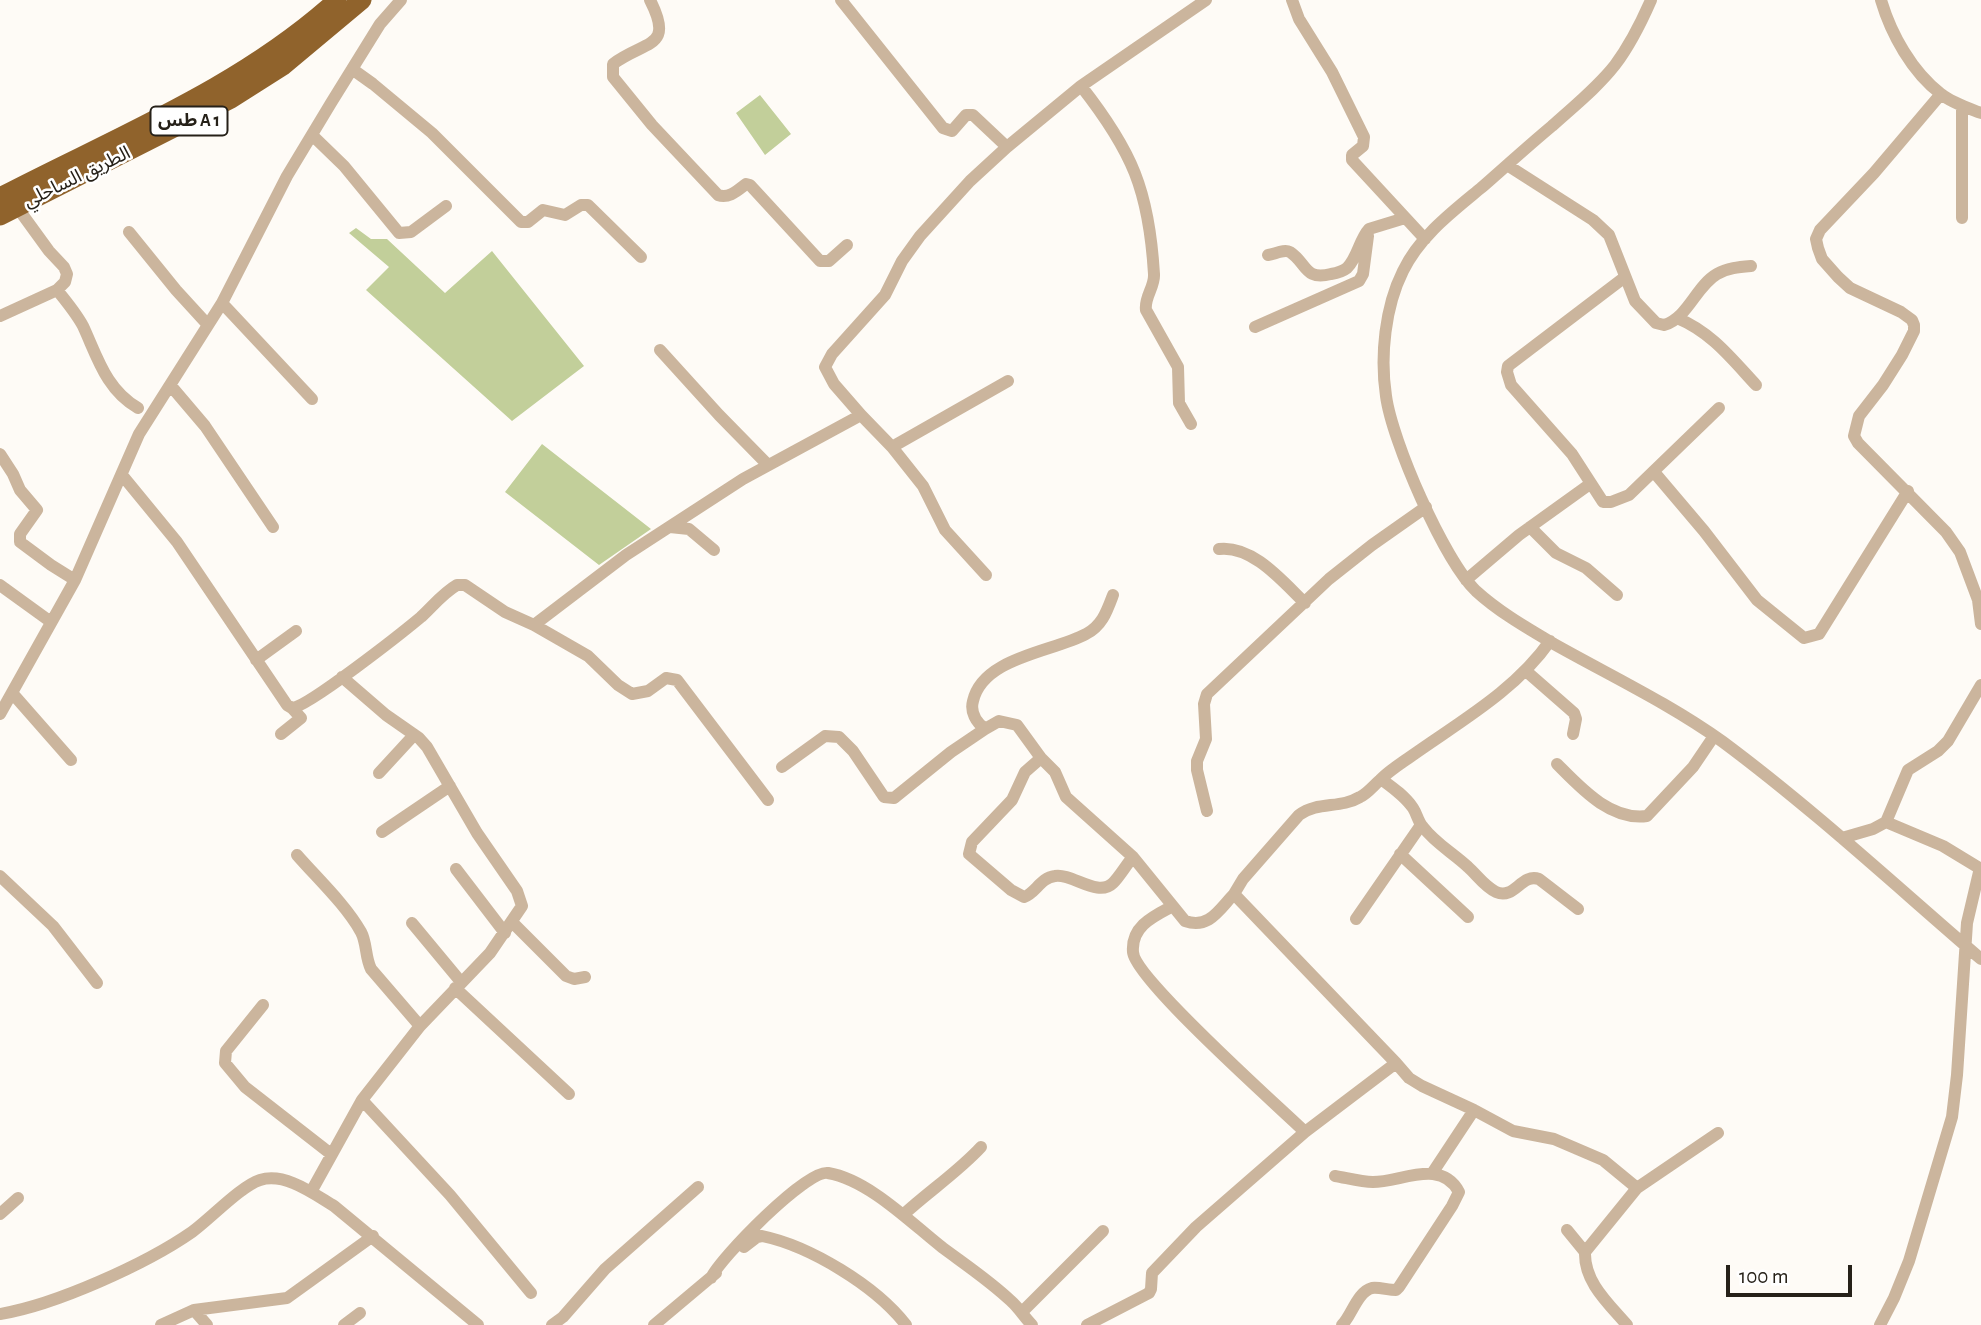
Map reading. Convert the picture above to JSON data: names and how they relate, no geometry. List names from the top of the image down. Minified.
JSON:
{"streets":{"highway":["طس A 1","الطريق الساحلي"]},"scale_bar":"100 m"}
